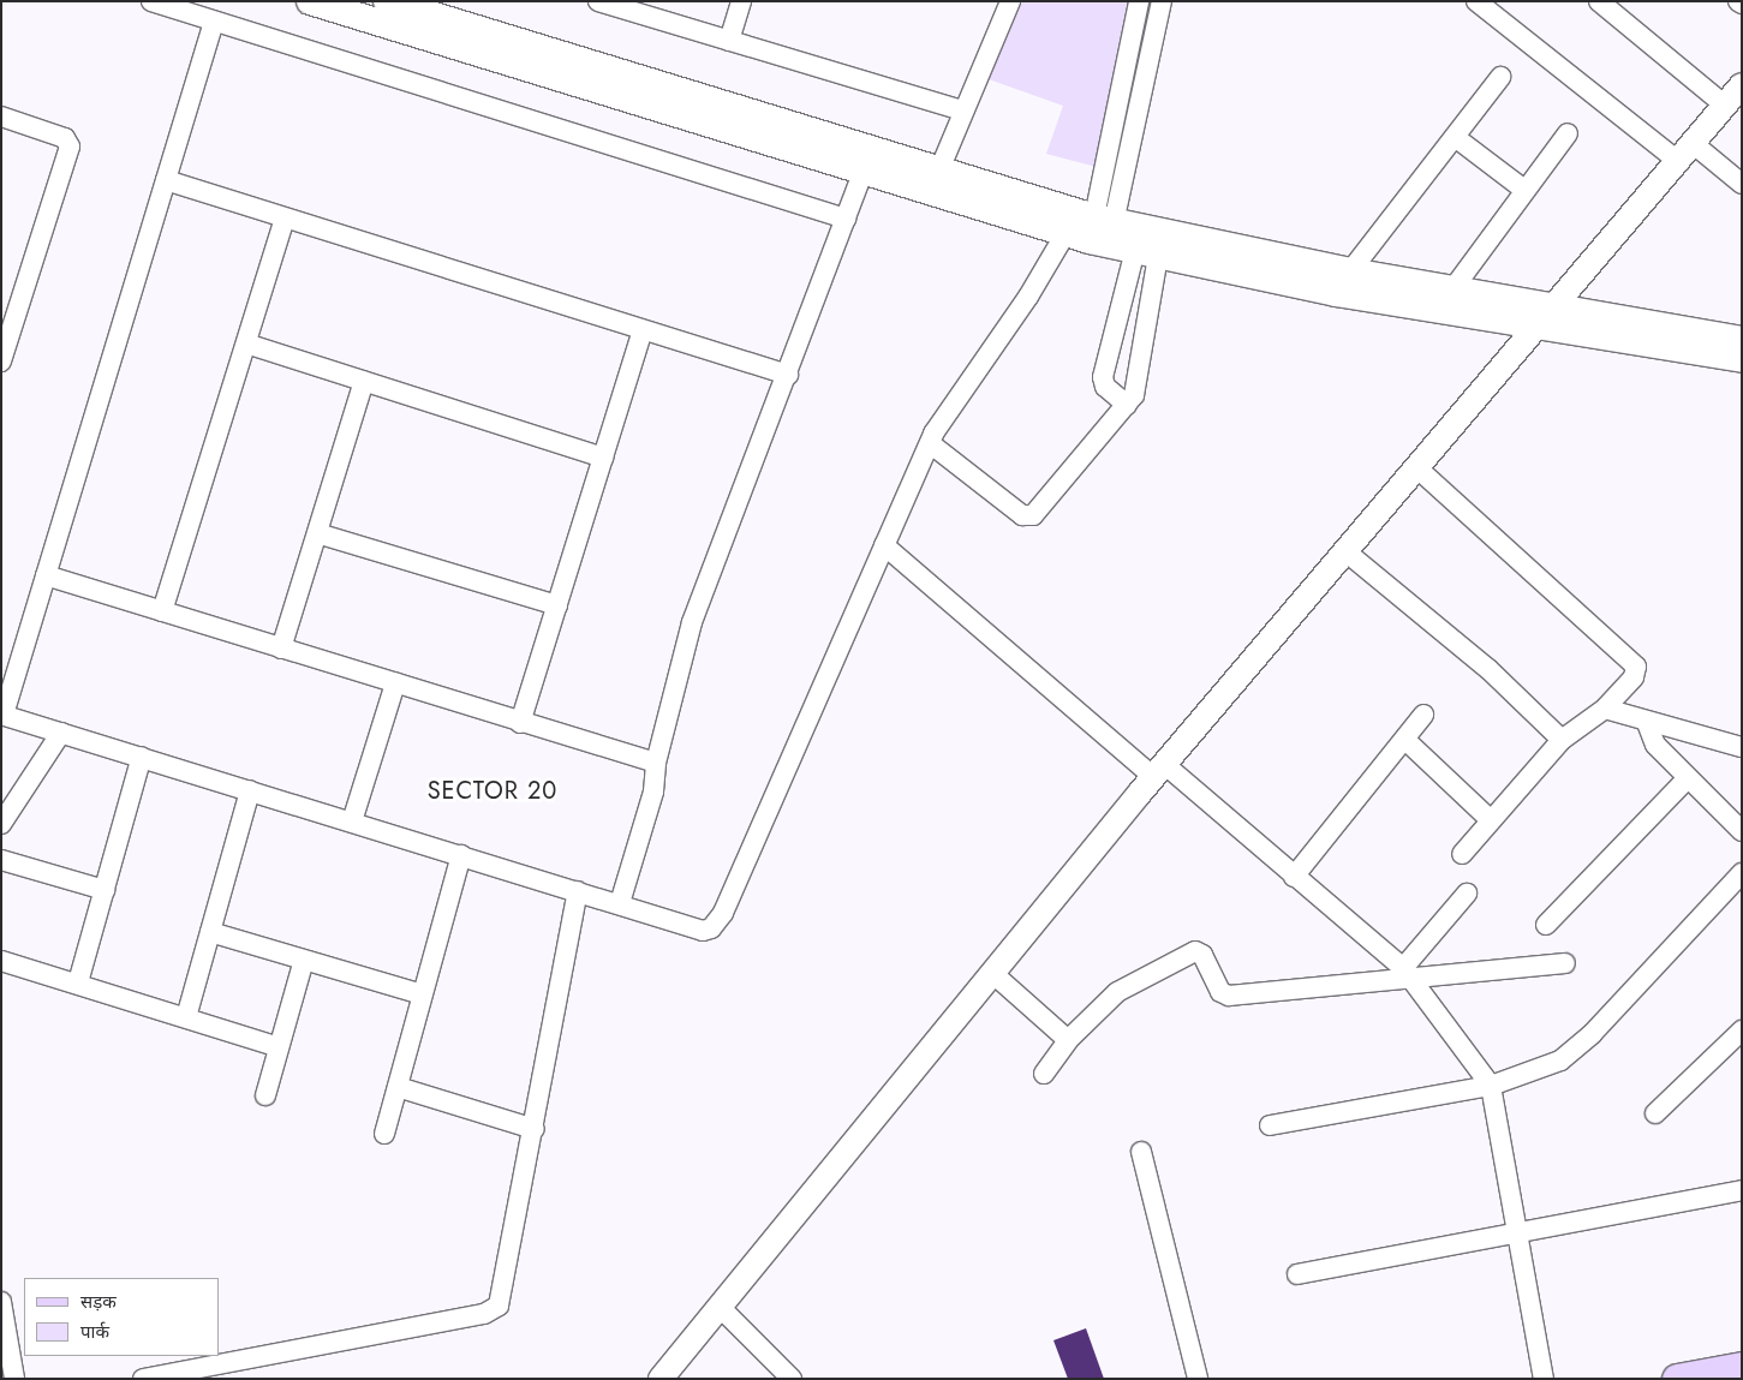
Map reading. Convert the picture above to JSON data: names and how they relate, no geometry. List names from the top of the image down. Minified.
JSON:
{"districts":["SECTOR 20"],"legend":["सड़क","पार्क"]}
